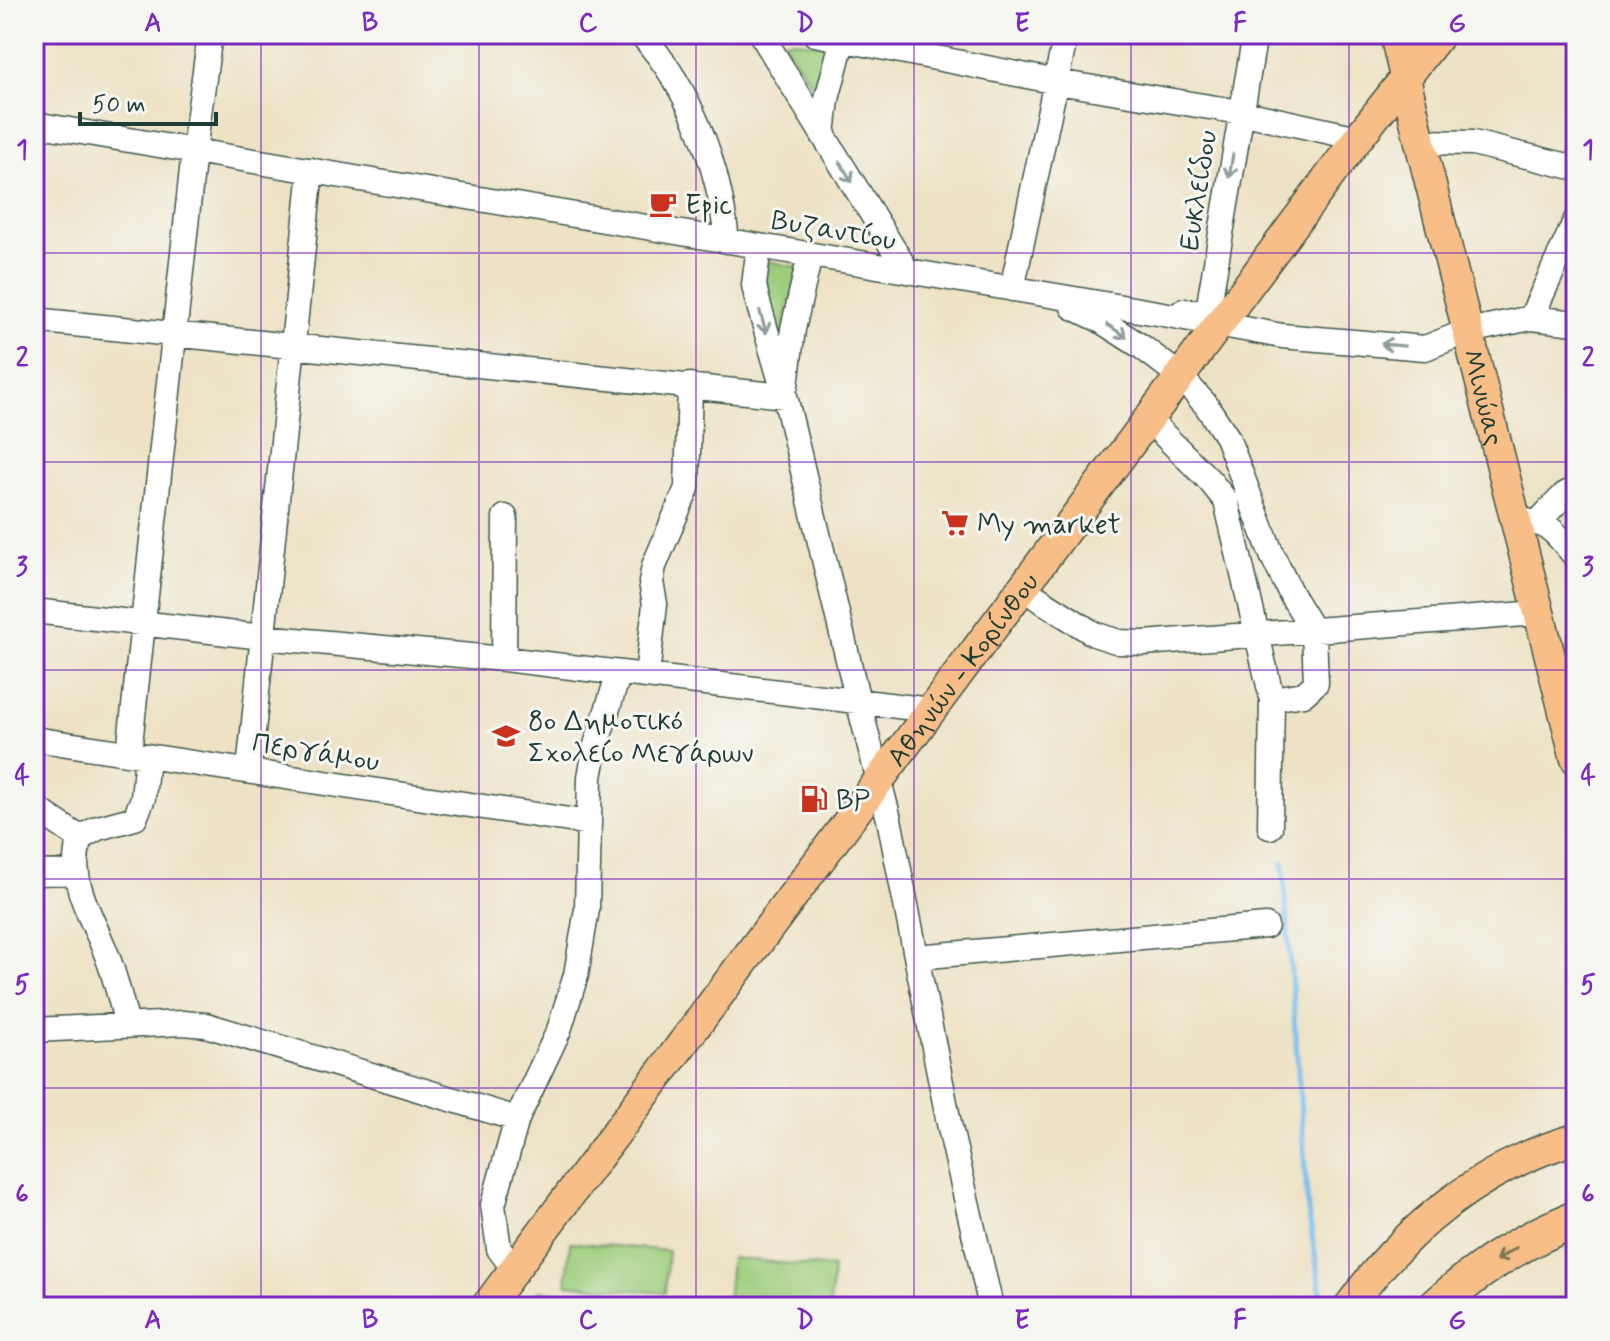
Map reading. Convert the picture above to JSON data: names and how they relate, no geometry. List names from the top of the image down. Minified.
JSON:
{"streets":{"main road":["Μινώας","Αθηνών - Κορίνθου"],"street":["Ευκλείδου","Βυζαντίου","Περγάμου"]},"crossings":[["Ευκλείδου","Βυζαντίου"],["Βυζαντίου","Μινώας"],["Βυζαντίου","Αθηνών - Κορίνθου"],["Μινώας","Αθηνών - Κορίνθου"]],"places":{"cafe":["Epic"],"supermarket":["My market"],"school or university":["8ο Δημοτικό Σχολείο Μεγάρων"],"fuel station":["BP"]},"scale_bar":"50 m","grid":{"columns":["A","B","C","D","E","F","G"],"rows":["1","2","3","4","5","6"]}}
